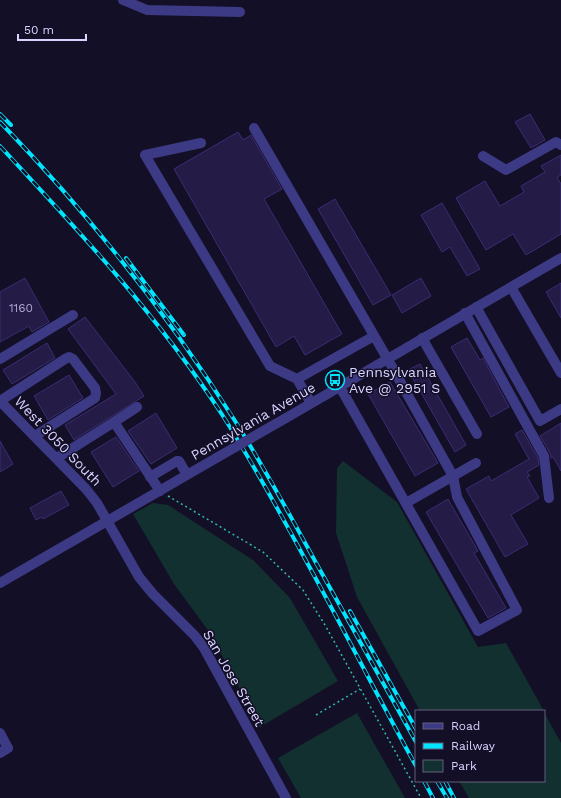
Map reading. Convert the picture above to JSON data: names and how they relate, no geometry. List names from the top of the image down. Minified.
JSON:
{"streets":{"street":["Pennsylvania Avenue","West 3050 South","San Jose Street"]},"crossings":[["Pennsylvania Avenue","West 3050 South"],["Pennsylvania Avenue","San Jose Street"],["West 3050 South","San Jose Street"]],"places":{"bus stop":["Pennsylvania Ave @ 2951 S"]},"house_numbers":["1160"],"legend":["Road","Railway","Park"],"scale_bar":"50 m"}
